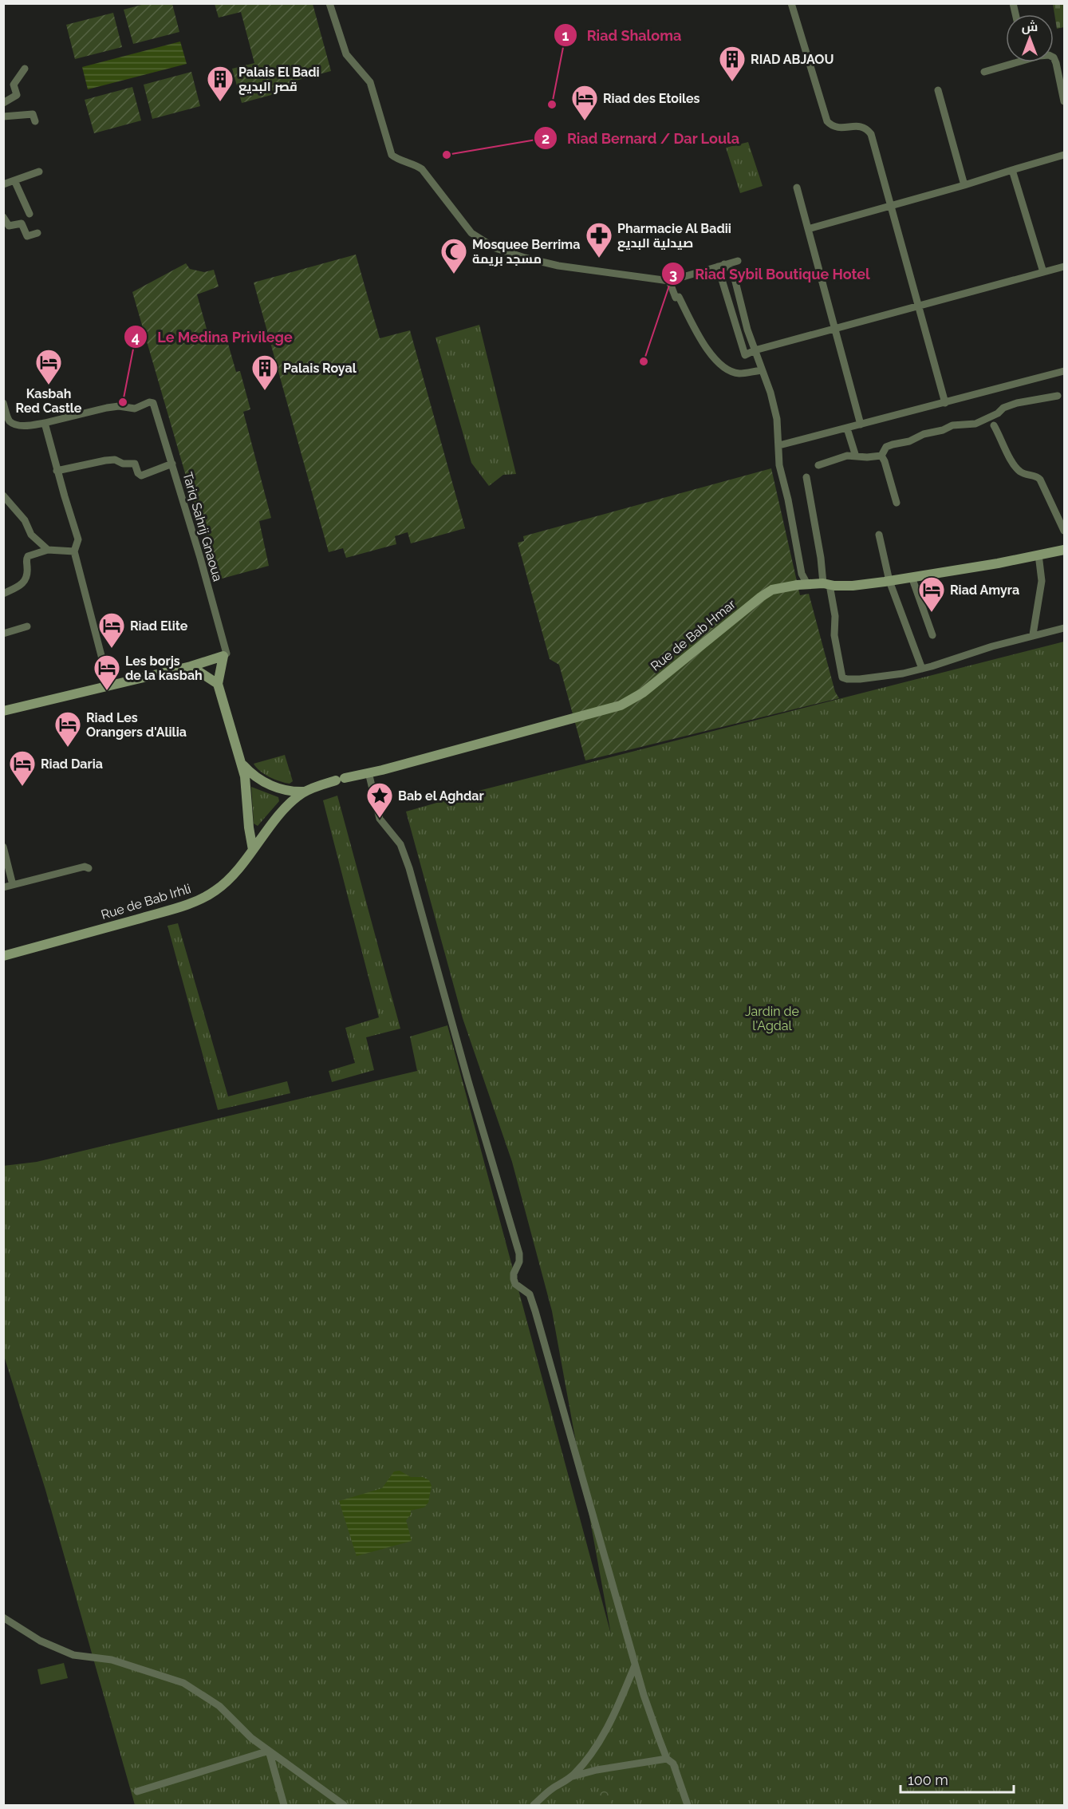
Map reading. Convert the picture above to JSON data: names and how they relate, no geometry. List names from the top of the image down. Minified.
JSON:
{"streets":{"main road":["Rue de Bab Hmar","Rue de Bab Irhli"],"street":["Tariq Sahrij Gnaoua"]},"crossings":[["Rue de Bab Hmar","Rue de Bab Irhli"]],"parks":["Jardin de l'Agdal"],"places":{"building":["RIAD ABJAOU","Palais El Badi قصر البديع","Palais Royal"],"other":["Riad Shaloma","Riad Bernard / Dar Loula","Riad Sybil Boutique Hotel","Le Medina Privilege"],"hotel":["Riad des Etoiles","Kasbah Red Castle","Riad Amyra","Riad Elite","Les borjs de la kasbah","Riad Les Orangers d'Alilia","Riad Daria"],"pharmacy":["Pharmacie Al Badii صيدلية البديع"],"mosque":["Mosquee Berrima مسجد بريمة"],"place":["Bab el Aghdar"]},"scale_bar":"100 m","north":"top"}
